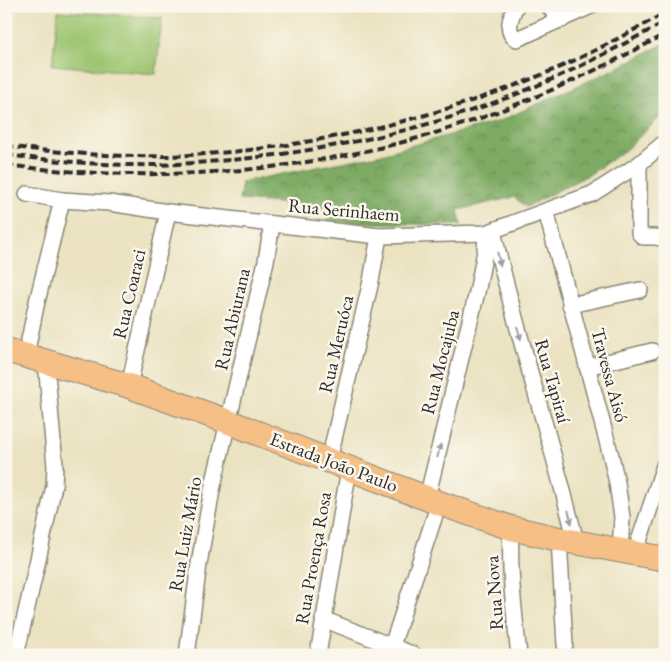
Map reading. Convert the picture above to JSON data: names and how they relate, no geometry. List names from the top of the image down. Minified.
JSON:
{"streets":{"main road":["Estrada João Paulo"],"street":["Rua Serinhaem","Rua Coaraci","Rua Abiurana","Rua Meruóca","Rua Mocajuba","Travessa Aisó","Rua Tapiraí","Rua Luiz Mário","Rua Proença Rosa","Rua Nova"]},"crossings":[["Rua Serinhaem","Rua Coaraci"],["Rua Serinhaem","Rua Abiurana"],["Rua Serinhaem","Rua Meruóca"],["Rua Serinhaem","Rua Mocajuba"],["Rua Serinhaem","Travessa Aisó"],["Rua Serinhaem","Rua Tapiraí"],["Rua Coaraci","Estrada João Paulo"],["Rua Abiurana","Estrada João Paulo"],["Rua Abiurana","Rua Luiz Mário"],["Rua Meruóca","Estrada João Paulo"],["Rua Meruóca","Rua Proença Rosa"],["Rua Mocajuba","Rua Tapiraí"],["Rua Mocajuba","Estrada João Paulo"],["Travessa Aisó","Estrada João Paulo"],["Rua Tapiraí","Estrada João Paulo"],["Estrada João Paulo","Rua Luiz Mário"],["Estrada João Paulo","Rua Proença Rosa"],["Estrada João Paulo","Rua Nova"]],"one_way":["Rua Mocajuba","Rua Tapiraí"]}
